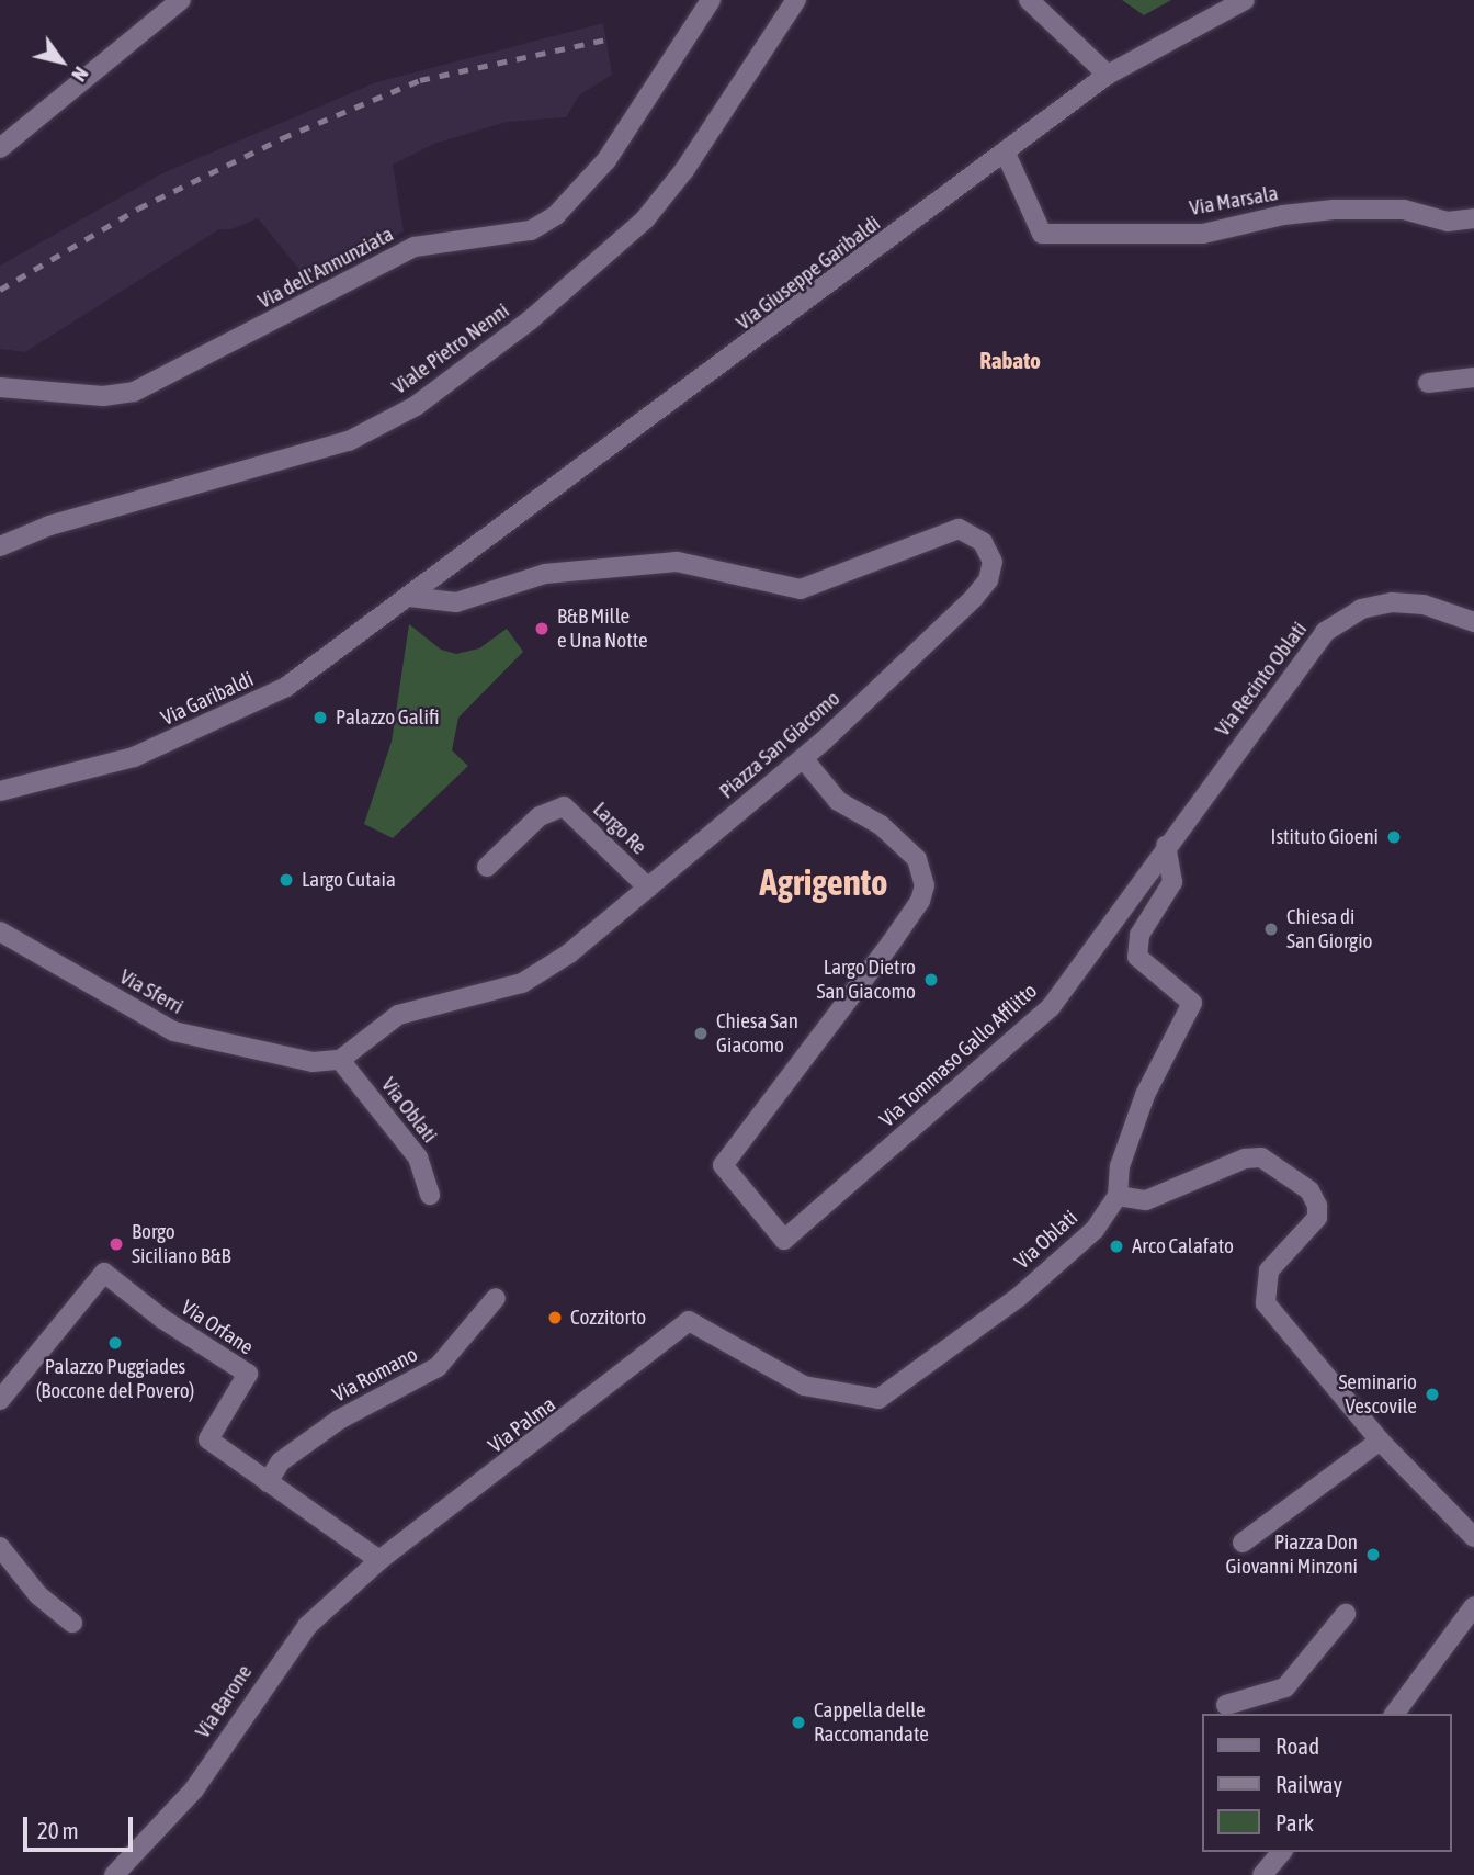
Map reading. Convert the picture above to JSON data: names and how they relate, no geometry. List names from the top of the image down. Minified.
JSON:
{"streets":{"street":["Via Marsala","Via dell'Annunziata","Via Giuseppe Garibaldi","Viale Pietro Nenni","Via Recinto Oblati","Via Garibaldi","Piazza San Giacomo","Largo Re","Via Sferri","Via Tommaso Gallo Afflitto","Via Oblati","Via Orfane","Via Romano","Via Palma","Via Barone"]},"crossings":[["Via Marsala","Via Giuseppe Garibaldi"],["Via Giuseppe Garibaldi","Via Garibaldi"],["Via Giuseppe Garibaldi","Piazza San Giacomo"],["Via Recinto Oblati","Via Tommaso Gallo Afflitto"],["Via Recinto Oblati","Via Oblati"],["Via Garibaldi","Piazza San Giacomo"],["Piazza San Giacomo","Largo Re"],["Piazza San Giacomo","Via Sferri"],["Piazza San Giacomo","Via Tommaso Gallo Afflitto"],["Piazza San Giacomo","Via Oblati"],["Via Sferri","Via Oblati"],["Via Tommaso Gallo Afflitto","Via Oblati"],["Via Oblati","Via Palma"],["Via Orfane","Via Romano"],["Via Orfane","Via Palma"],["Via Orfane","Via Barone"],["Via Palma","Via Barone"]],"districts":["Rabato","Agrigento"],"places":["B&B Mille e Una Notte","Palazzo Galifi","Istituto Gioeni","Largo Cutaia","Chiesa di San Giorgio","Largo Dietro San Giacomo","Chiesa San Giacomo","Borgo Siciliano B&B","Arco Calafato","Cozzitorto","Palazzo Puggiades (Boccone del Povero)","Seminario Vescovile","Piazza Don Giovanni Minzoni","Cappella delle Raccomandate"],"legend":["Road","Railway","Park"],"scale_bar":"20 m","north":"bottom right"}
